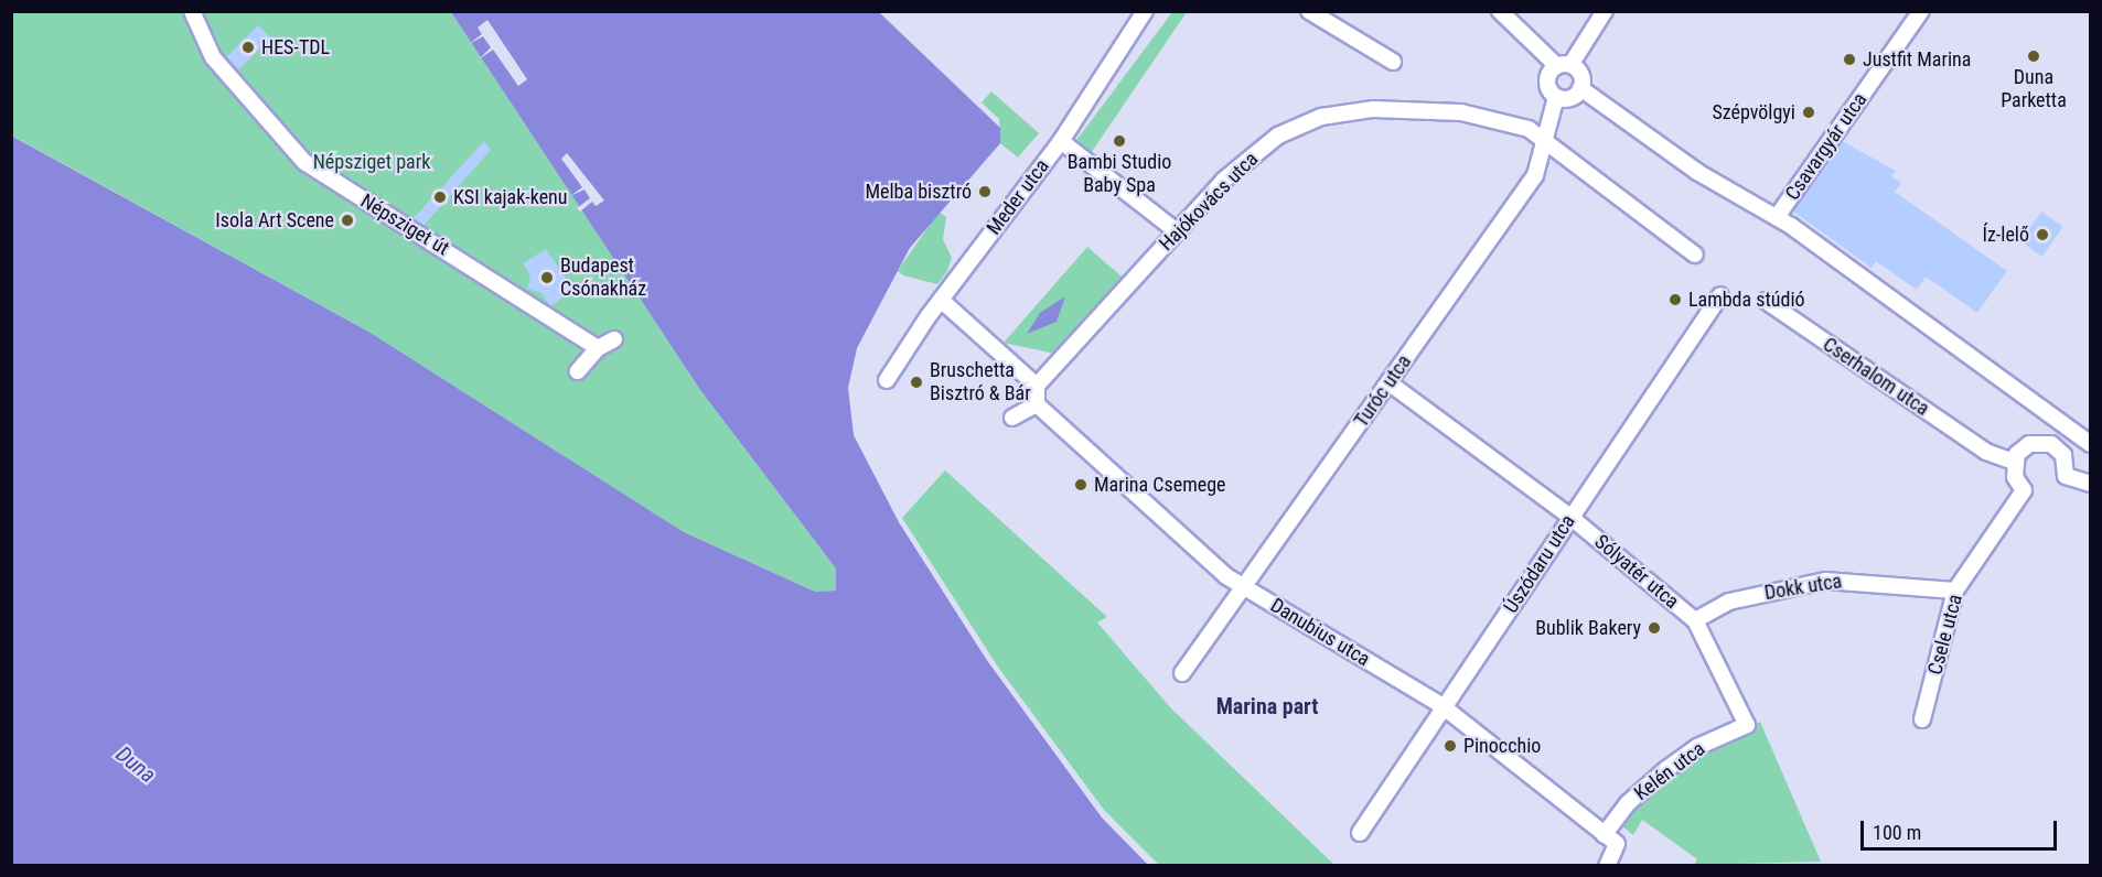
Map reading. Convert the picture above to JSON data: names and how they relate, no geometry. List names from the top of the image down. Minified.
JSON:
{"streets":{"street":["Csavargyár utca","Meder utca","Hajókovács utca","Népsziget út","Cserhalom utca","Turóc utca","Úszódaru utca","Sólyatér utca","Dokk utca","Danubius utca","Csele utca","Kelén utca"]},"crossings":[["Hajókovács utca","Turóc utca"],["Cserhalom utca","Csele utca"],["Turóc utca","Sólyatér utca"],["Turóc utca","Danubius utca"],["Úszódaru utca","Sólyatér utca"],["Úszódaru utca","Danubius utca"],["Sólyatér utca","Dokk utca"],["Sólyatér utca","Kelén utca"],["Dokk utca","Csele utca"],["Danubius utca","Kelén utca"]],"districts":["Marina part"],"water":["Duna"],"parks":["Népsziget park"],"places":["HES-TDL","Duna Parketta","Justfit Marina","Szépvölgyi","Bambi Studio Baby Spa","Melba bisztró","KSI kajak-kenu","Isola Art Scene","Íz-lelő","Budapest Csónakház","Lambda stúdió","Bruschetta Bisztró & Bár","Marina Csemege","Bublik Bakery","Pinocchio"],"scale_bar":"100 m"}
